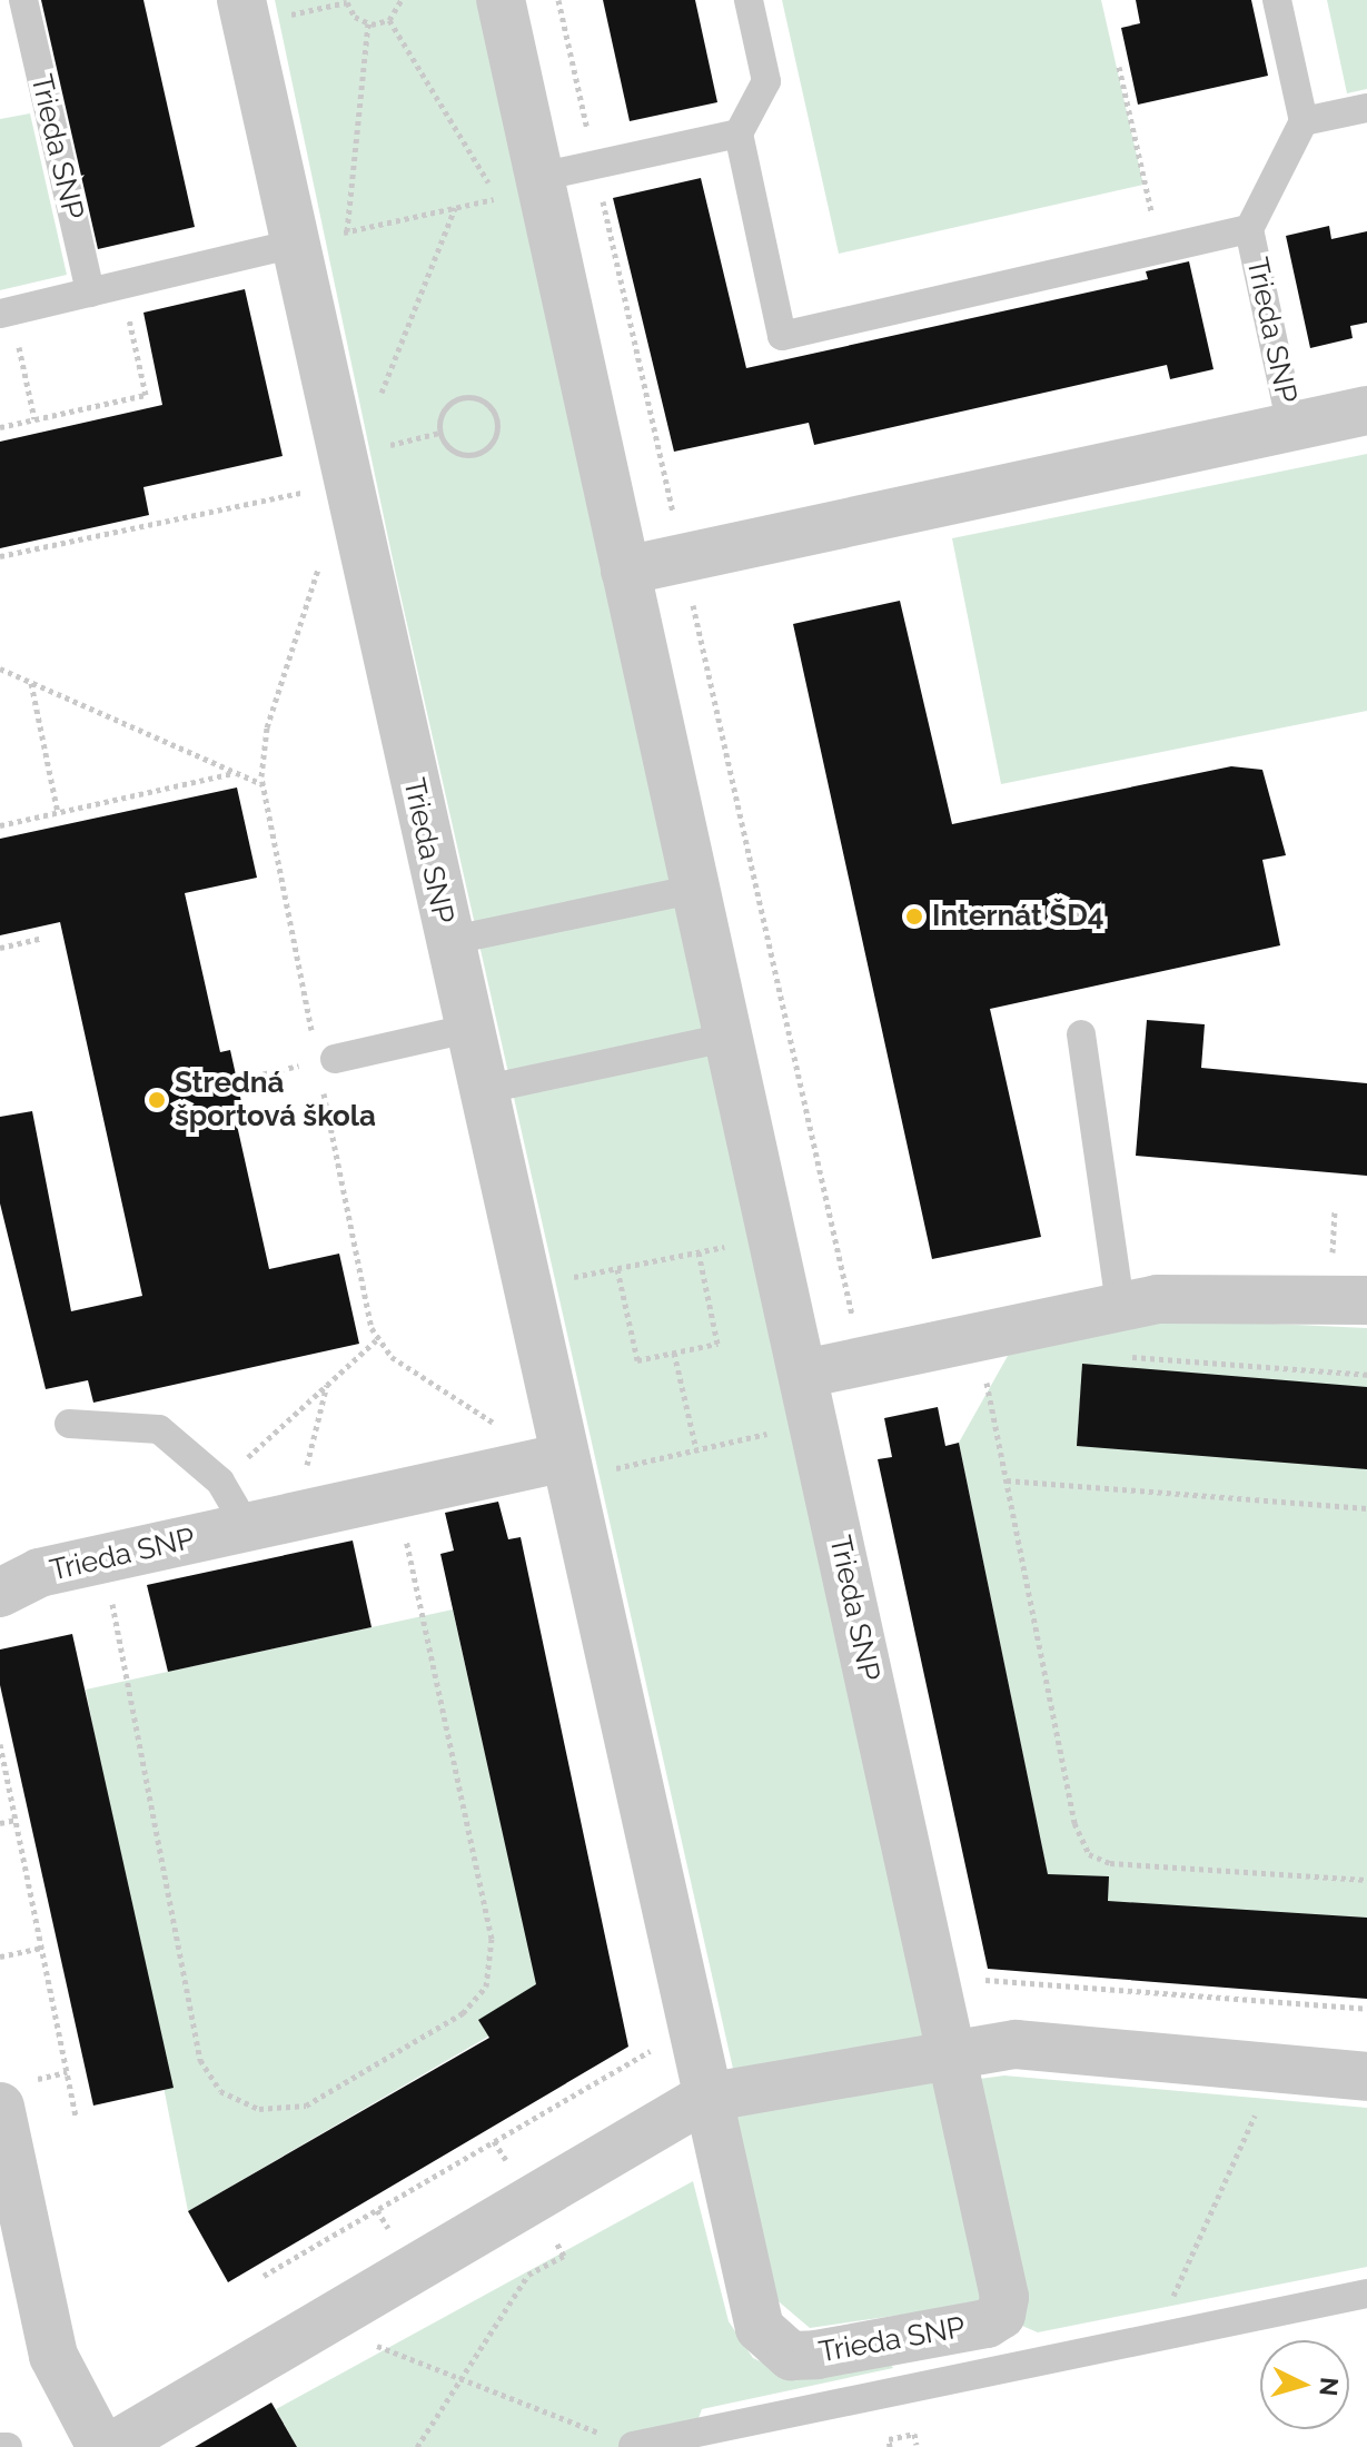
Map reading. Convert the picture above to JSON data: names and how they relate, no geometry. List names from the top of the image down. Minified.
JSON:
{"streets":{"street":["Trieda SNP"]},"places":["Internát ŠD4","Stredná športová škola"],"north":"right"}
